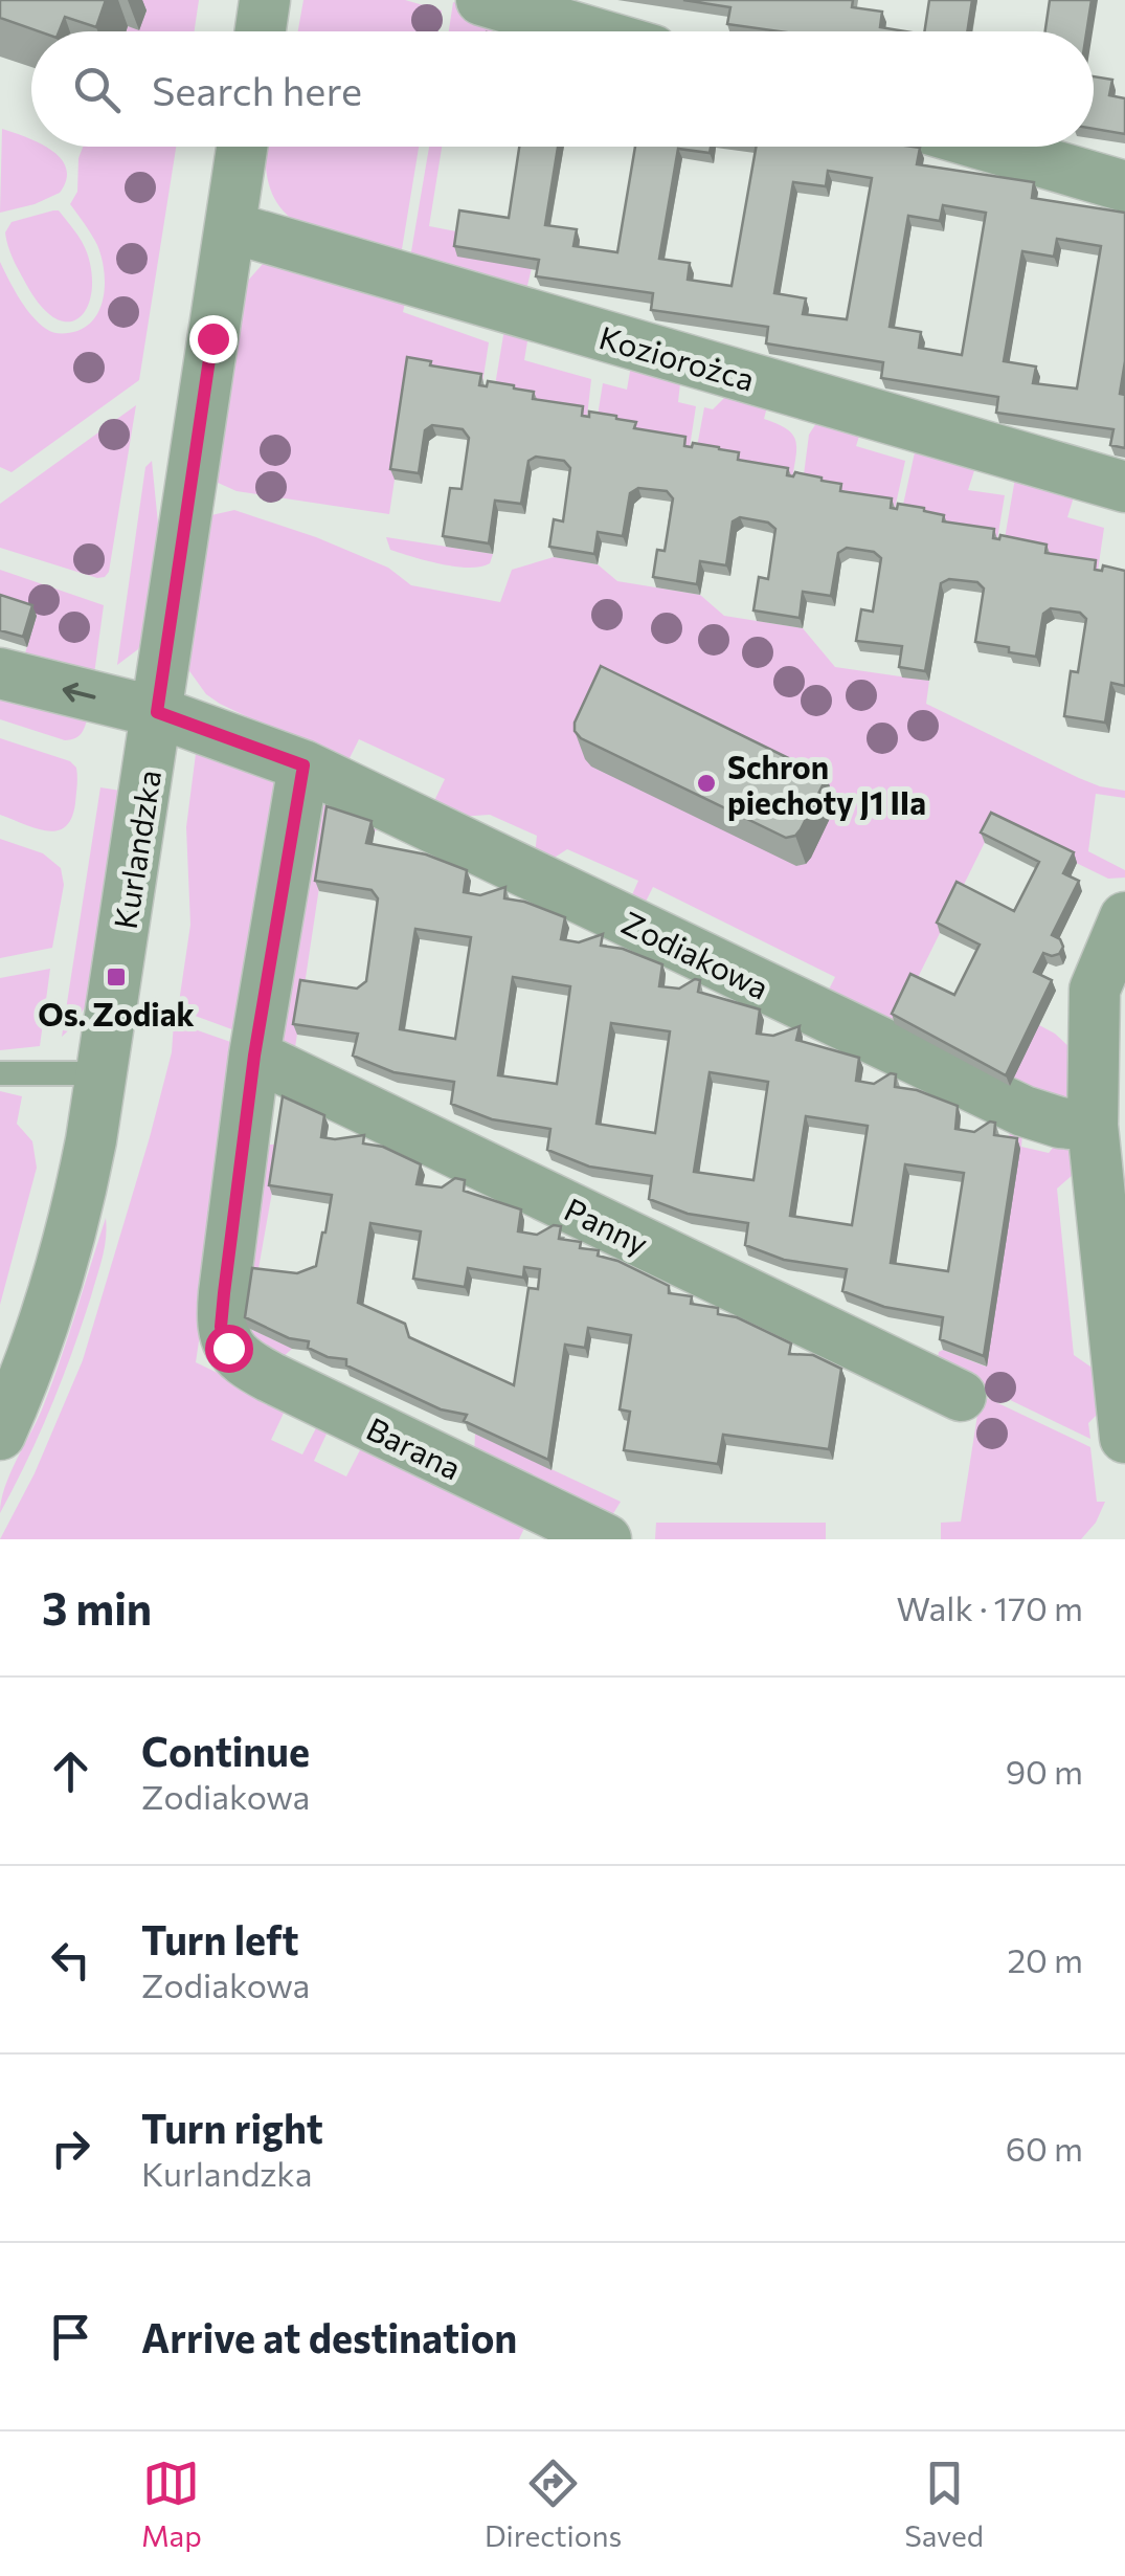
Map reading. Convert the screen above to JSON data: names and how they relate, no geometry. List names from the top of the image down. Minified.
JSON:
{"streets":{"street":["Koziorożca","Kurlandzka","Zodiakowa","Panny","Barana"]},"crossings":[["Koziorożca","Kurlandzka"],["Kurlandzka","Zodiakowa"],["Panny","Barana"]],"places":{"other":["Schron piechoty J1 IIa"],"transit":["Os. Zodiak"]},"page":{"search":"Search here","heading":["3 min","Walk · 170 m"],"list":[["Continue","Zodiakowa","90 m"],["Turn left","Zodiakowa","20 m"],["Turn right","Kurlandzka","60 m"],"Arrive at destination"],"nav":["Map","Directions","Saved"]}}
